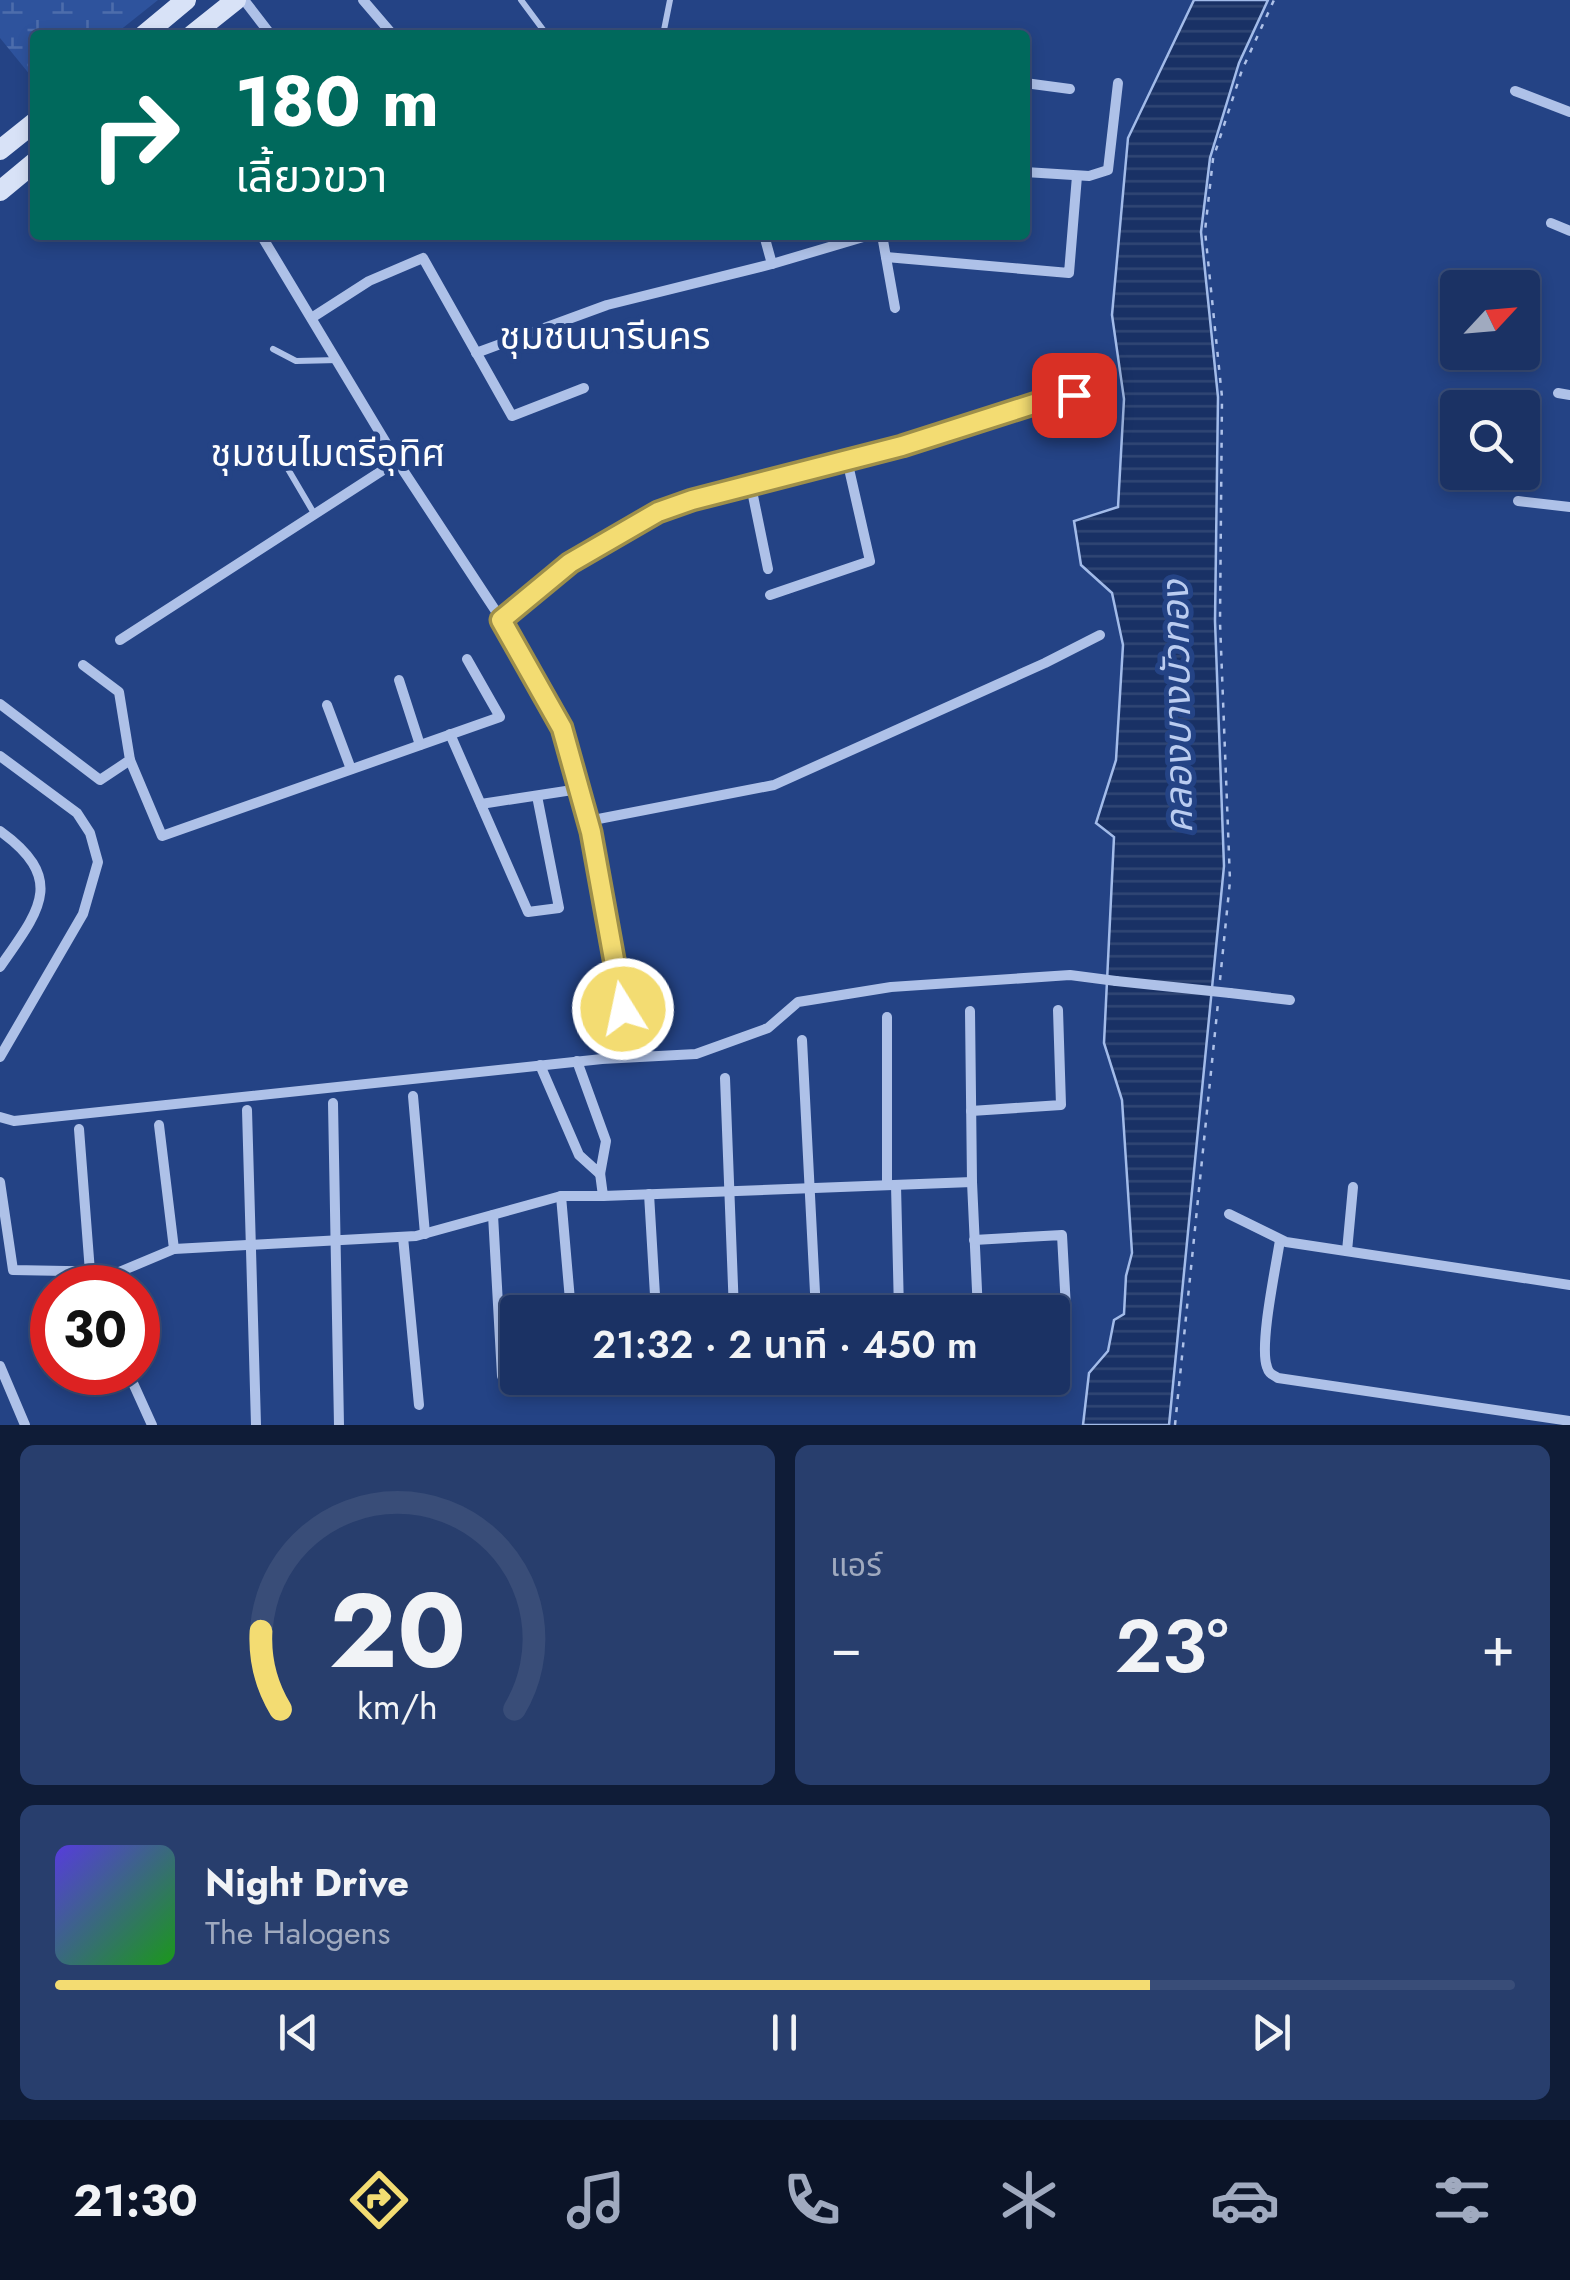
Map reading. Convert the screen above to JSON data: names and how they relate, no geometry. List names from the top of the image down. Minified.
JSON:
{"districts":["ชุมชนนารีนคร","ชุมชนไมตรีอุทิศ"],"water":["คลองบางบัวทอง"],"north":"top right","page":{"turn":["180 m","เลี้ยวขวา"],"limit":"30","trip":"21:32 · 2 นาที · 450 m","tile":"แอร์","heat":["−","23°","+"],"song":["Night Drive","The Halogens"],"tabs":"21:30","gauge":["20","km/h"]}}
